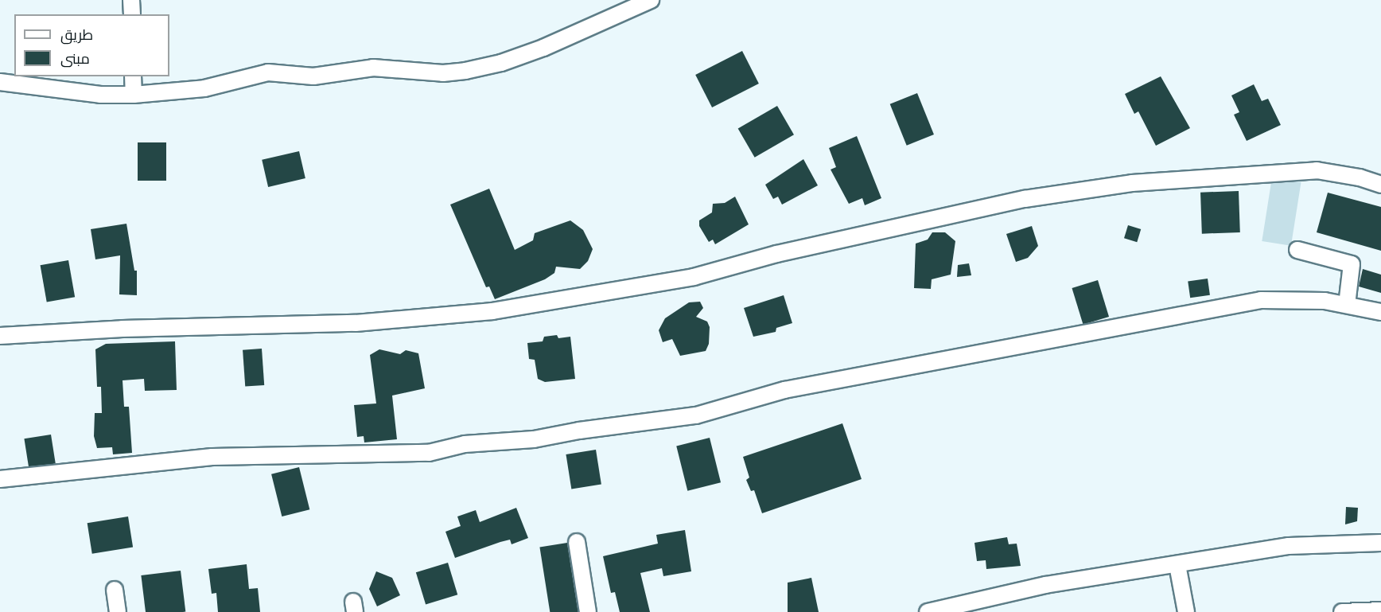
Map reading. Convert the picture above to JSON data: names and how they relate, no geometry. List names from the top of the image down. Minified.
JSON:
{"legend":["طريق","مبنى"]}
